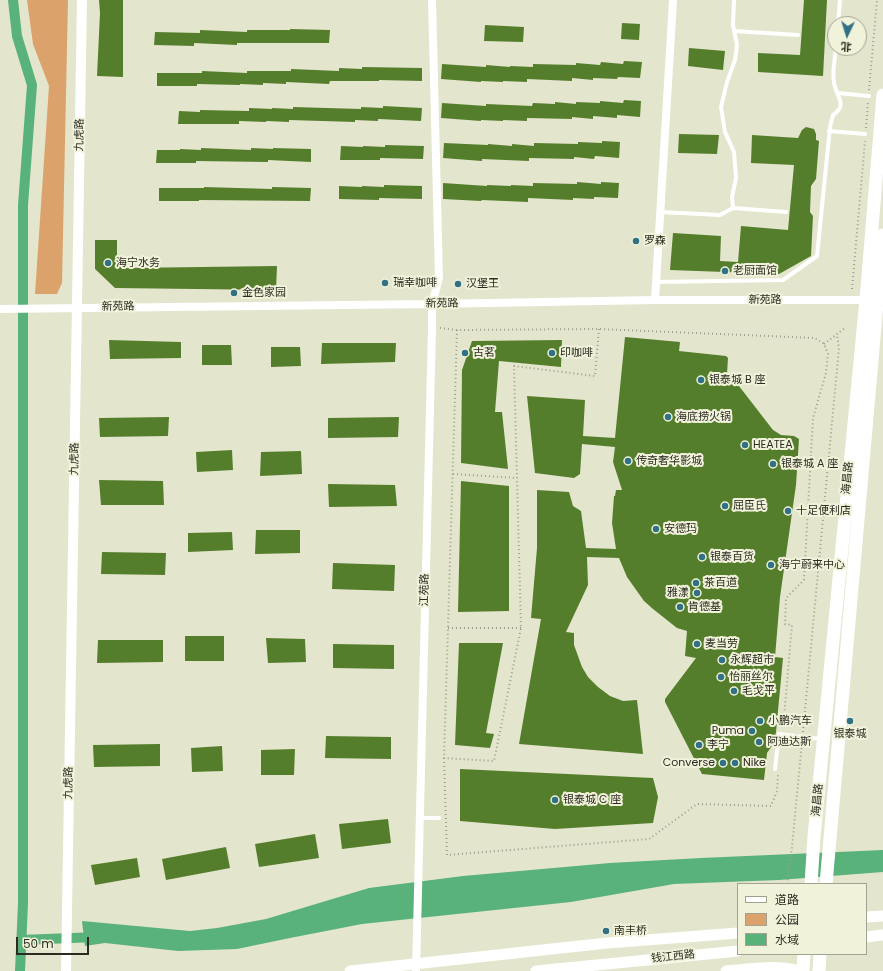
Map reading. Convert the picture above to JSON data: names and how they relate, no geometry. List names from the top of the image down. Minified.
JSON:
{"streets":{"main road":["海昌路","钱江西路"],"street":["九虎路","新苑路","江苑路"]},"crossings":[["九虎路","新苑路"],["新苑路","海昌路"],["新苑路","江苑路"]],"places":["罗森","海宁水务","老厨面馆","瑞幸咖啡","汉堡王","金色家园","古茗","印咖啡","银泰城 B 座","海底捞火锅","HEATEA","传奇奢华影城","银泰城 A 座","屈臣氏","十足便利店","安德玛","银泰百货","海宁蔚来中心","茶百道","雅漾","肯德基","麦当劳","永辉超市","怡丽丝尔","毛戈平","小鹏汽车","银泰城","Puma","阿迪达斯","李宁","Converse","Nike","银泰城 C 座","南丰桥"],"legend":["道路","公园","水域"],"scale_bar":"50 m","north":"bottom"}
